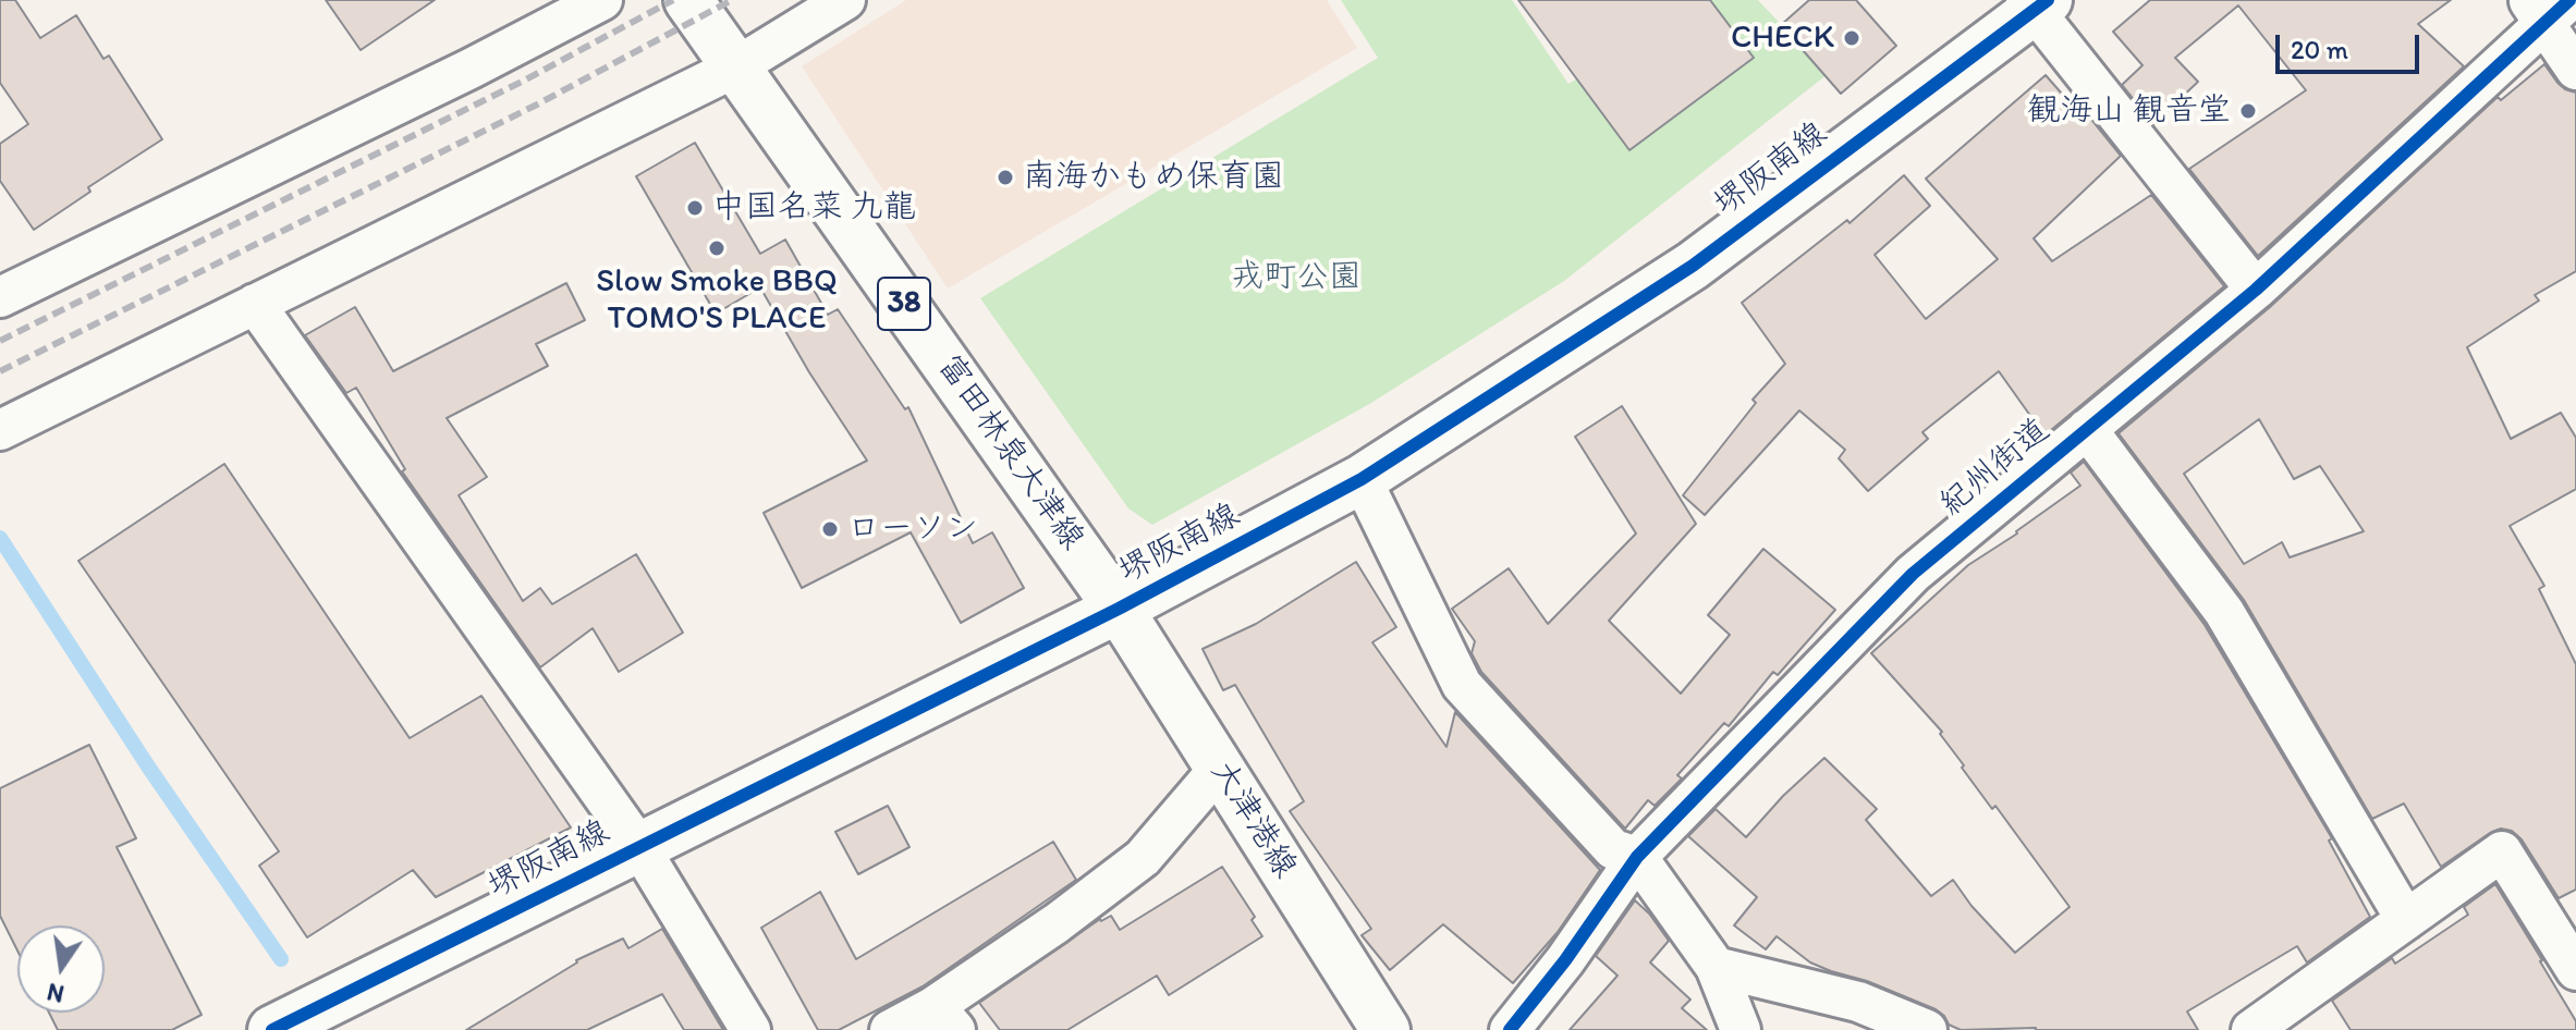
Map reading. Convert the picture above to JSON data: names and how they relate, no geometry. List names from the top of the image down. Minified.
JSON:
{"streets":{"main road":["堺阪南線","38","富田林泉大津線","大津港線"],"street":["紀州街道"]},"crossings":[["堺阪南線","富田林泉大津線"],["堺阪南線","大津港線"],["富田林泉大津線","大津港線"]],"parks":["戎町公園"],"places":["CHECK","観海山 観音堂","南海かもめ保育園","中国名菜 九龍","Slow Smoke BBQ TOMO'S PLACE","ローソン"],"scale_bar":"20 m","north":"bottom"}
